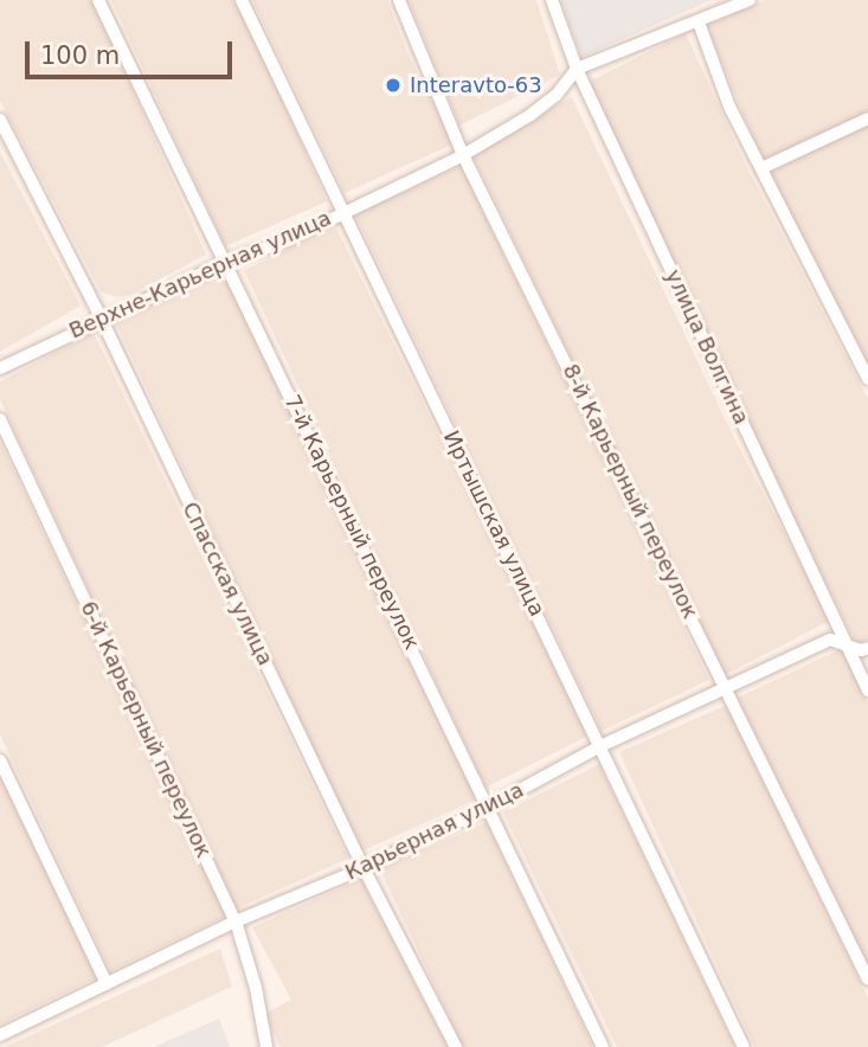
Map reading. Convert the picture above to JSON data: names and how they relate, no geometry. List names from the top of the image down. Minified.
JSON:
{"streets":{"street":["Верхне-Карьерная улица","улица Волгина","8-й Карьерный переулок","7-й Карьерный переулок","Иртышская улица","Спасская улица","6-й Карьерный переулок","Карьерная улица"]},"crossings":[["Верхне-Карьерная улица","улица Волгина"],["Верхне-Карьерная улица","8-й Карьерный переулок"],["Верхне-Карьерная улица","7-й Карьерный переулок"],["Верхне-Карьерная улица","Иртышская улица"],["Верхне-Карьерная улица","Спасская улица"],["улица Волгина","Карьерная улица"],["8-й Карьерный переулок","Карьерная улица"],["7-й Карьерный переулок","Карьерная улица"],["Иртышская улица","Карьерная улица"],["Спасская улица","Карьерная улица"],["6-й Карьерный переулок","Карьерная улица"]],"places":["Interavto-63"],"scale_bar":"100 m"}
